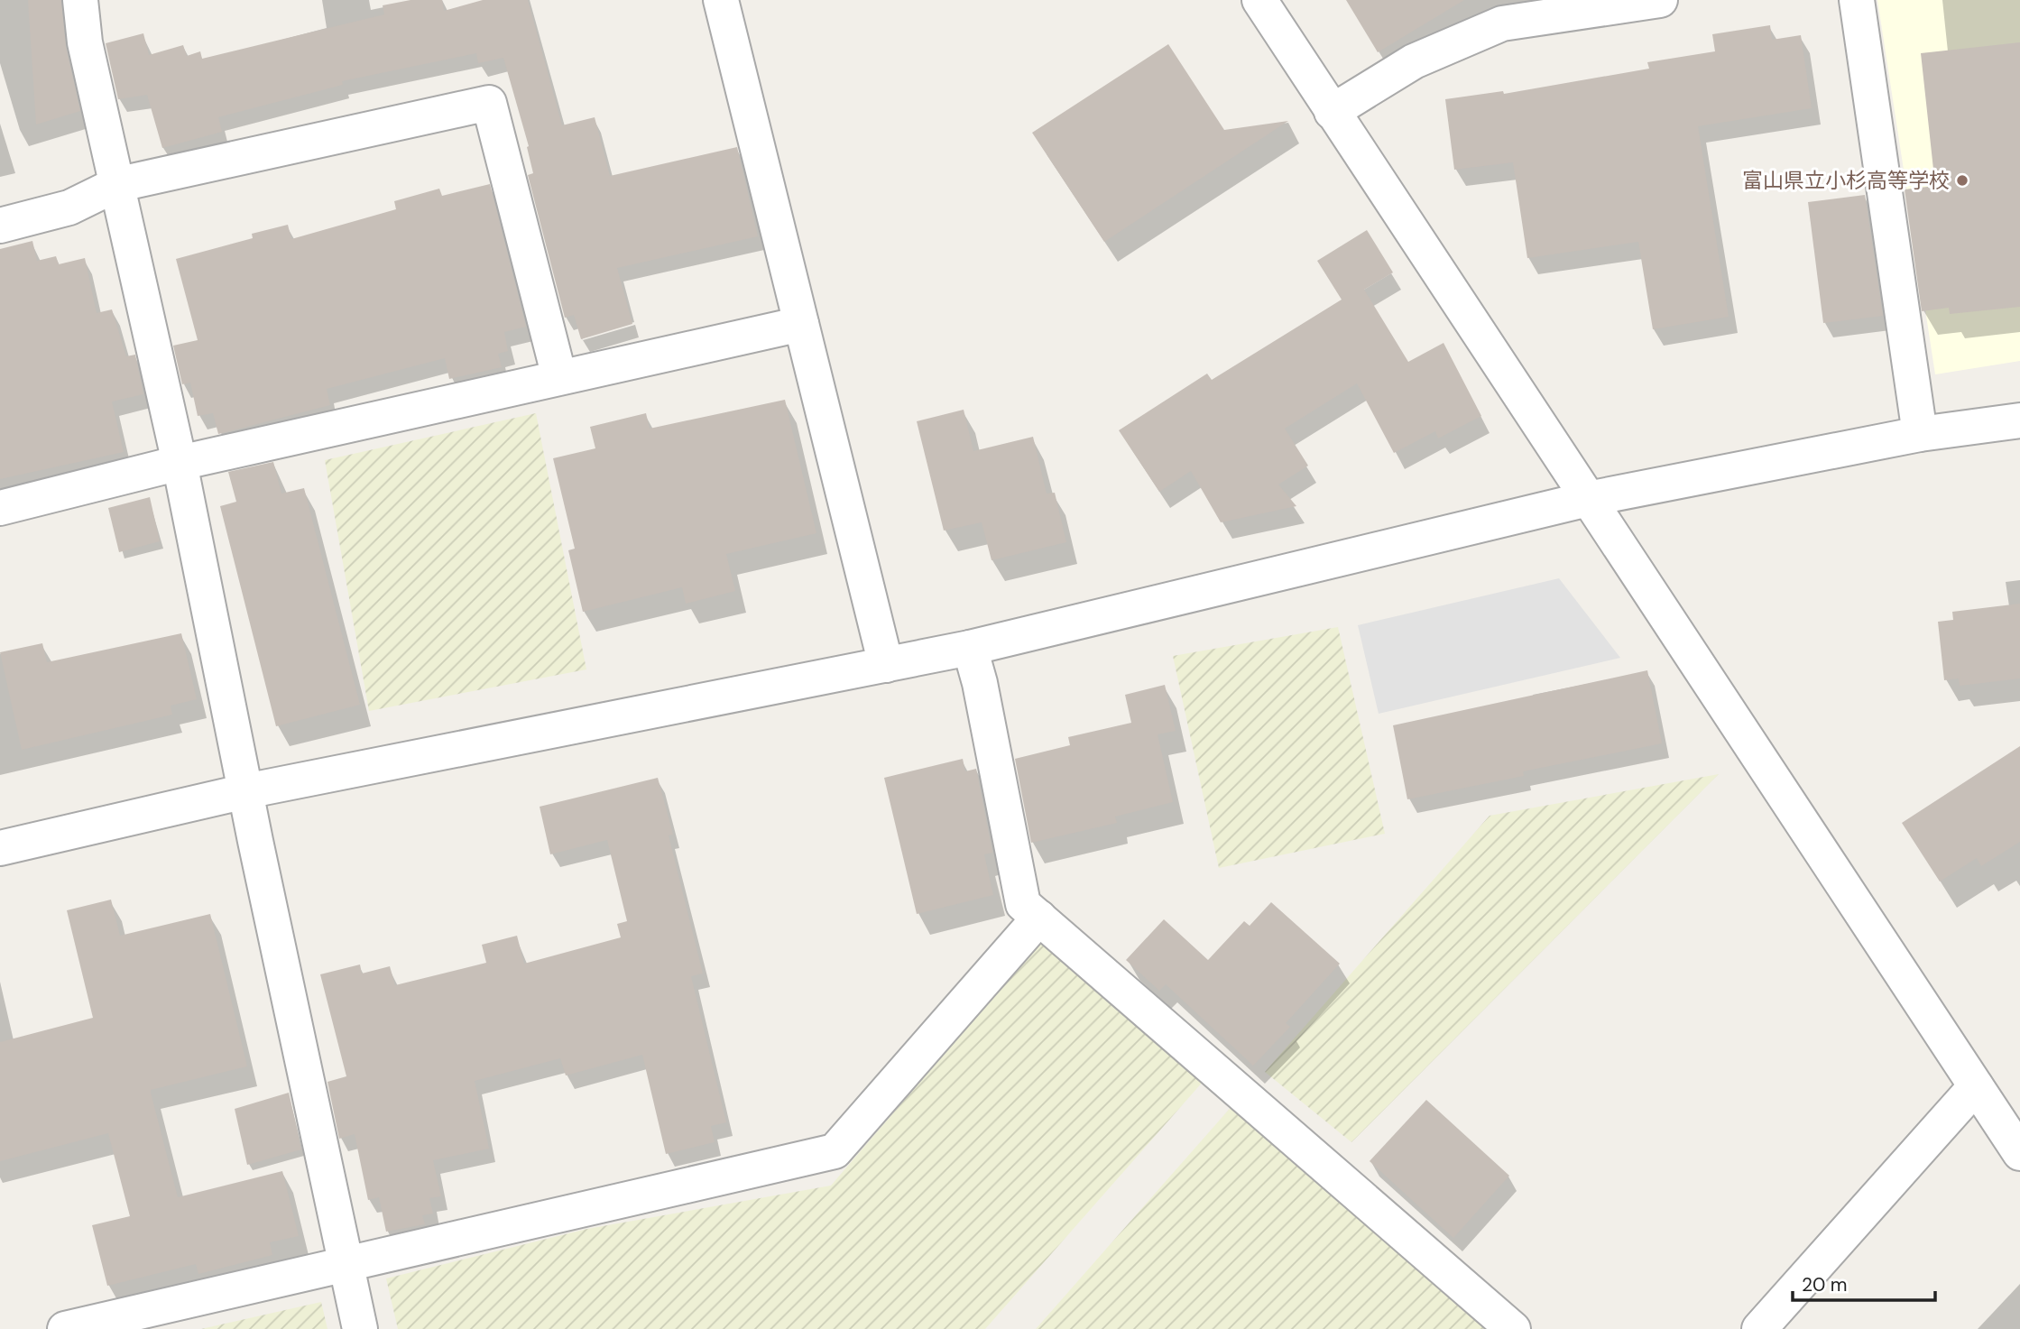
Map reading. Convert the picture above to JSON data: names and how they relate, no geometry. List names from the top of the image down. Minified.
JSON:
{"places":["富山県立小杉高等学校"],"scale_bar":"20 m"}
